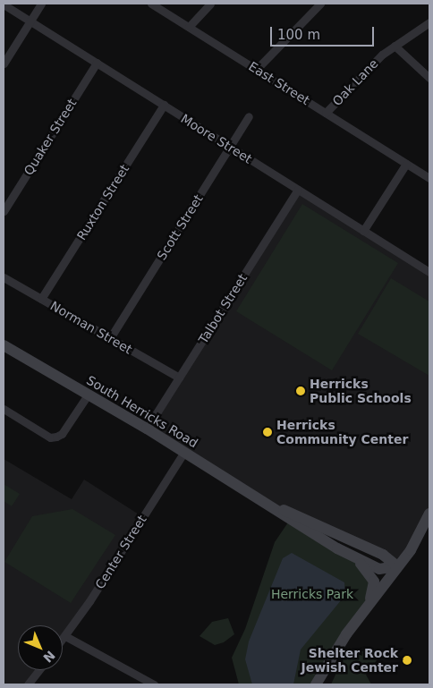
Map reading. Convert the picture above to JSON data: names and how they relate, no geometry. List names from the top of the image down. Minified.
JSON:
{"streets":{"main road":["South Herricks Road"],"street":["Oak Lane","East Street","Quaker Street","Moore Street","Ruxton Street","Scott Street","Talbot Street","Norman Street","Center Street"]},"crossings":[["Oak Lane","East Street"],["Quaker Street","Moore Street"],["Moore Street","Ruxton Street"],["Moore Street","Scott Street"],["Moore Street","Talbot Street"],["Ruxton Street","Norman Street"],["Scott Street","Norman Street"],["Talbot Street","Norman Street"],["Talbot Street","South Herricks Road"],["South Herricks Road","Center Street"]],"parks":["Herricks Park"],"places":["Herricks Public Schools","Herricks Community Center","Shelter Rock Jewish Center"],"scale_bar":"100 m","north":"bottom right"}
